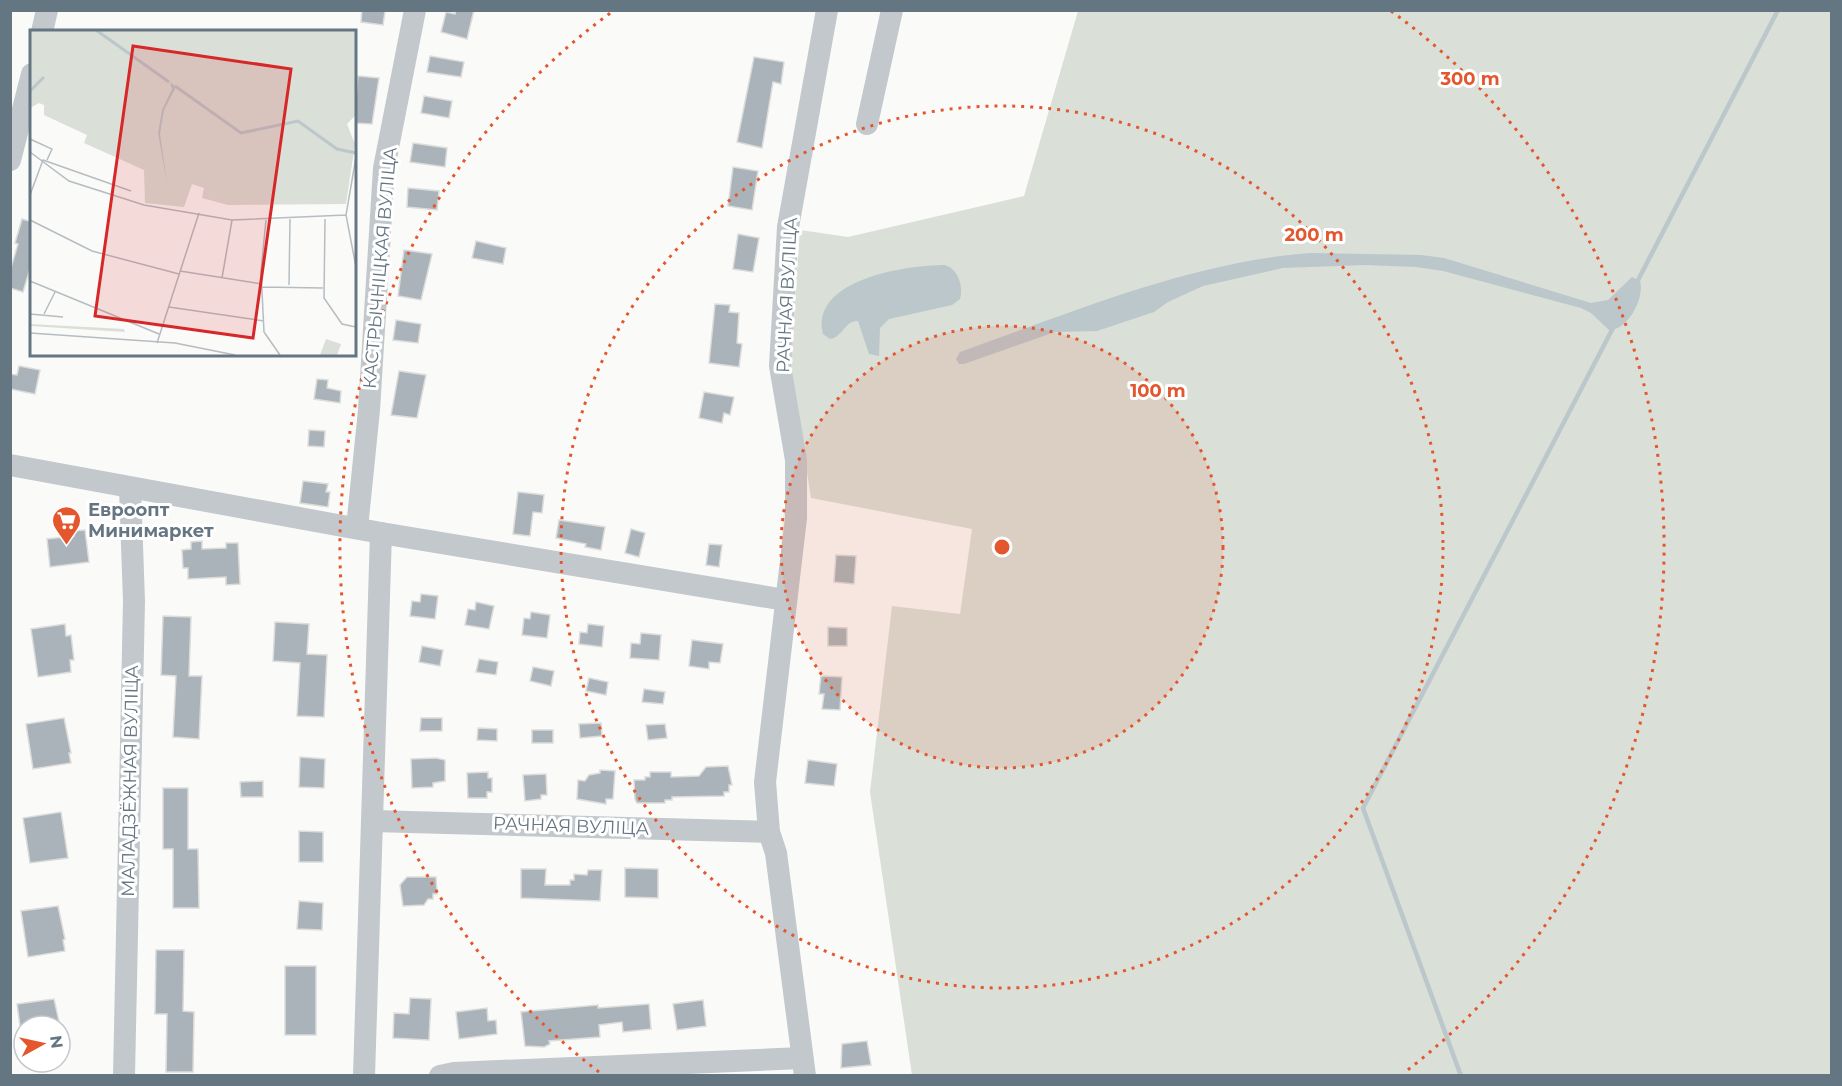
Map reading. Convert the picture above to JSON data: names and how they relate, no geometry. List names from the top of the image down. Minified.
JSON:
{"streets":{"street":["КАСТРЫЧНІЦКАЯ ВУЛІЦА","РАЧНАЯ ВУЛІЦА","МАЛАДЗЁЖНАЯ ВУЛІЦА"]},"places":{"supermarket":["Евроопт Минимаркет"]},"north":"right","rings":["300 m","200 m","100 m"]}
